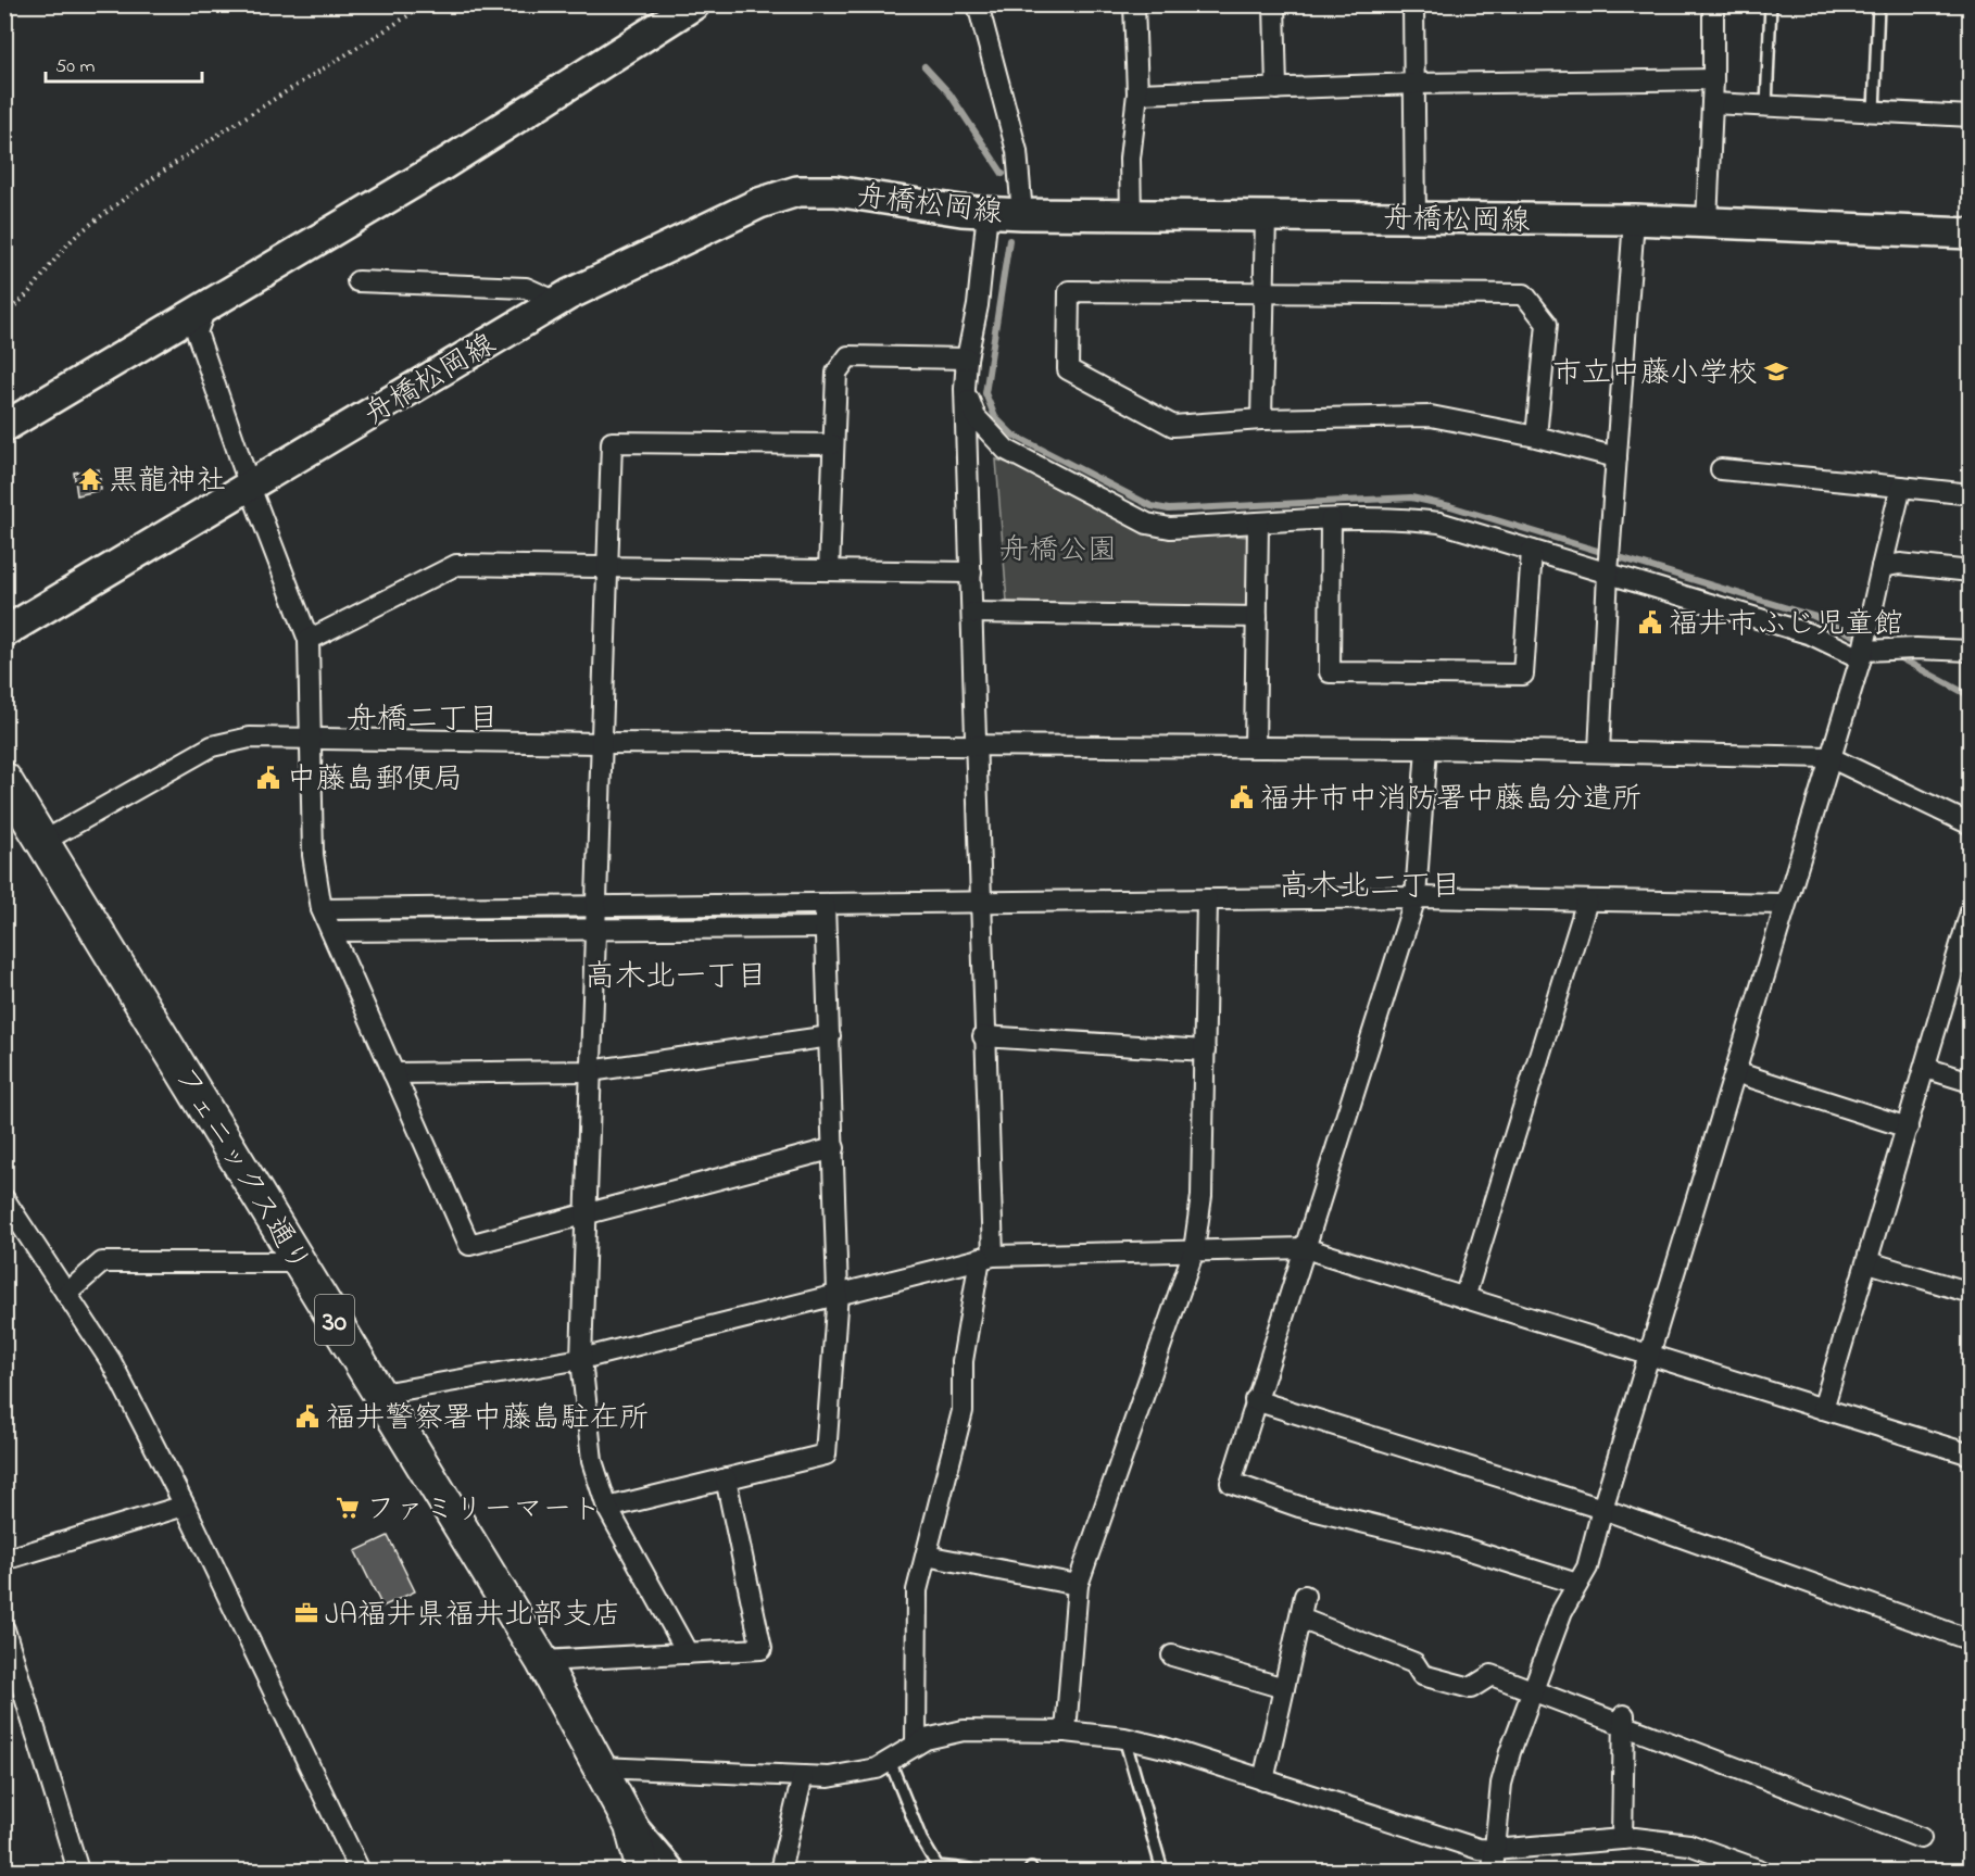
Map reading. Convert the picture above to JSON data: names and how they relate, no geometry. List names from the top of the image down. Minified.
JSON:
{"streets":{"main road":["舟橋松岡線","フェニックス通り","30"]},"districts":["舟橋二丁目","高木北二丁目","高木北一丁目"],"parks":["舟橋公園"],"places":{"school or university":["市立中藤小学校"],"temple":["黒龍神社"],"public building":["福井市ふじ児童館","中藤島郵便局","福井市中消防署中藤島分遣所","福井警察署中藤島駐在所"],"supermarket":["ファミリーマート"],"office":["JA福井県福井北部支店"]},"scale_bar":"50 m"}
